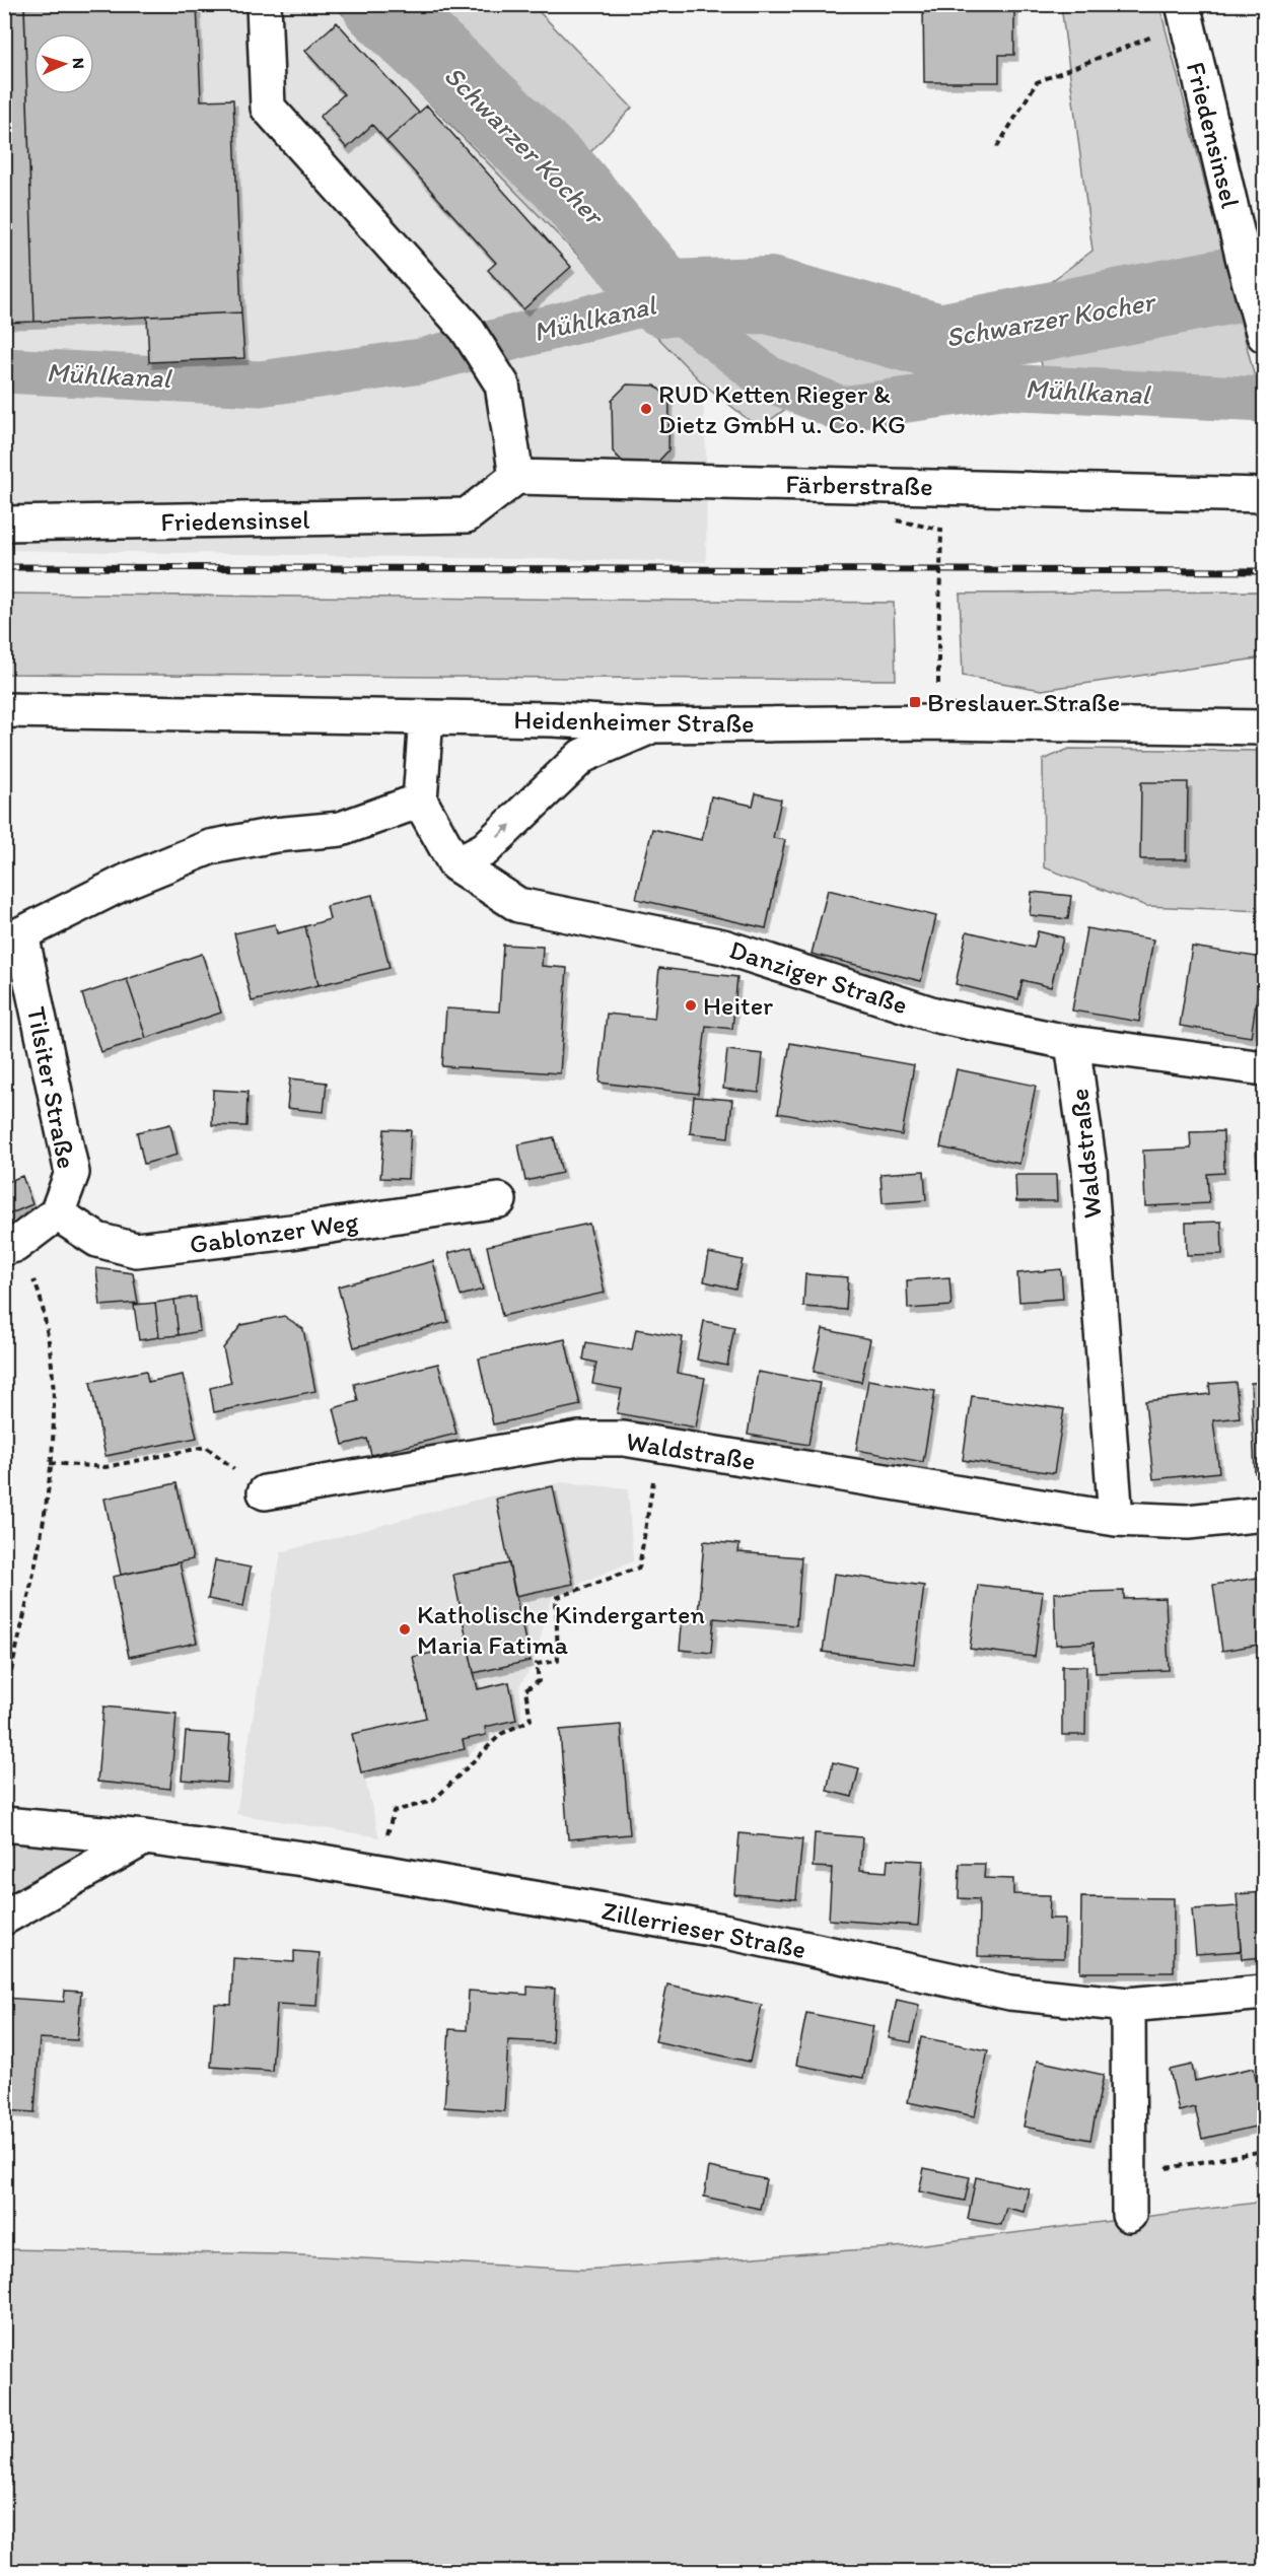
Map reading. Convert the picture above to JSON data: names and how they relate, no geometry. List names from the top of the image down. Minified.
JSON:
{"streets":{"street":["Friedensinsel","Färberstraße","Heidenheimer Straße","Danziger Straße","Tilsiter Straße","Waldstraße","Gablonzer Weg","Zillerrieser Straße"]},"crossings":[["Friedensinsel","Färberstraße"],["Danziger Straße","Waldstraße"],["Tilsiter Straße","Gablonzer Weg"]],"water":["Schwarzer Kocher","Mühlkanal"],"places":{"other":["RUD Ketten Rieger & Dietz GmbH u. Co. KG","Heiter","Katholische Kindergarten Maria Fatima"],"transit":["Breslauer Straße"]},"north":"right"}
